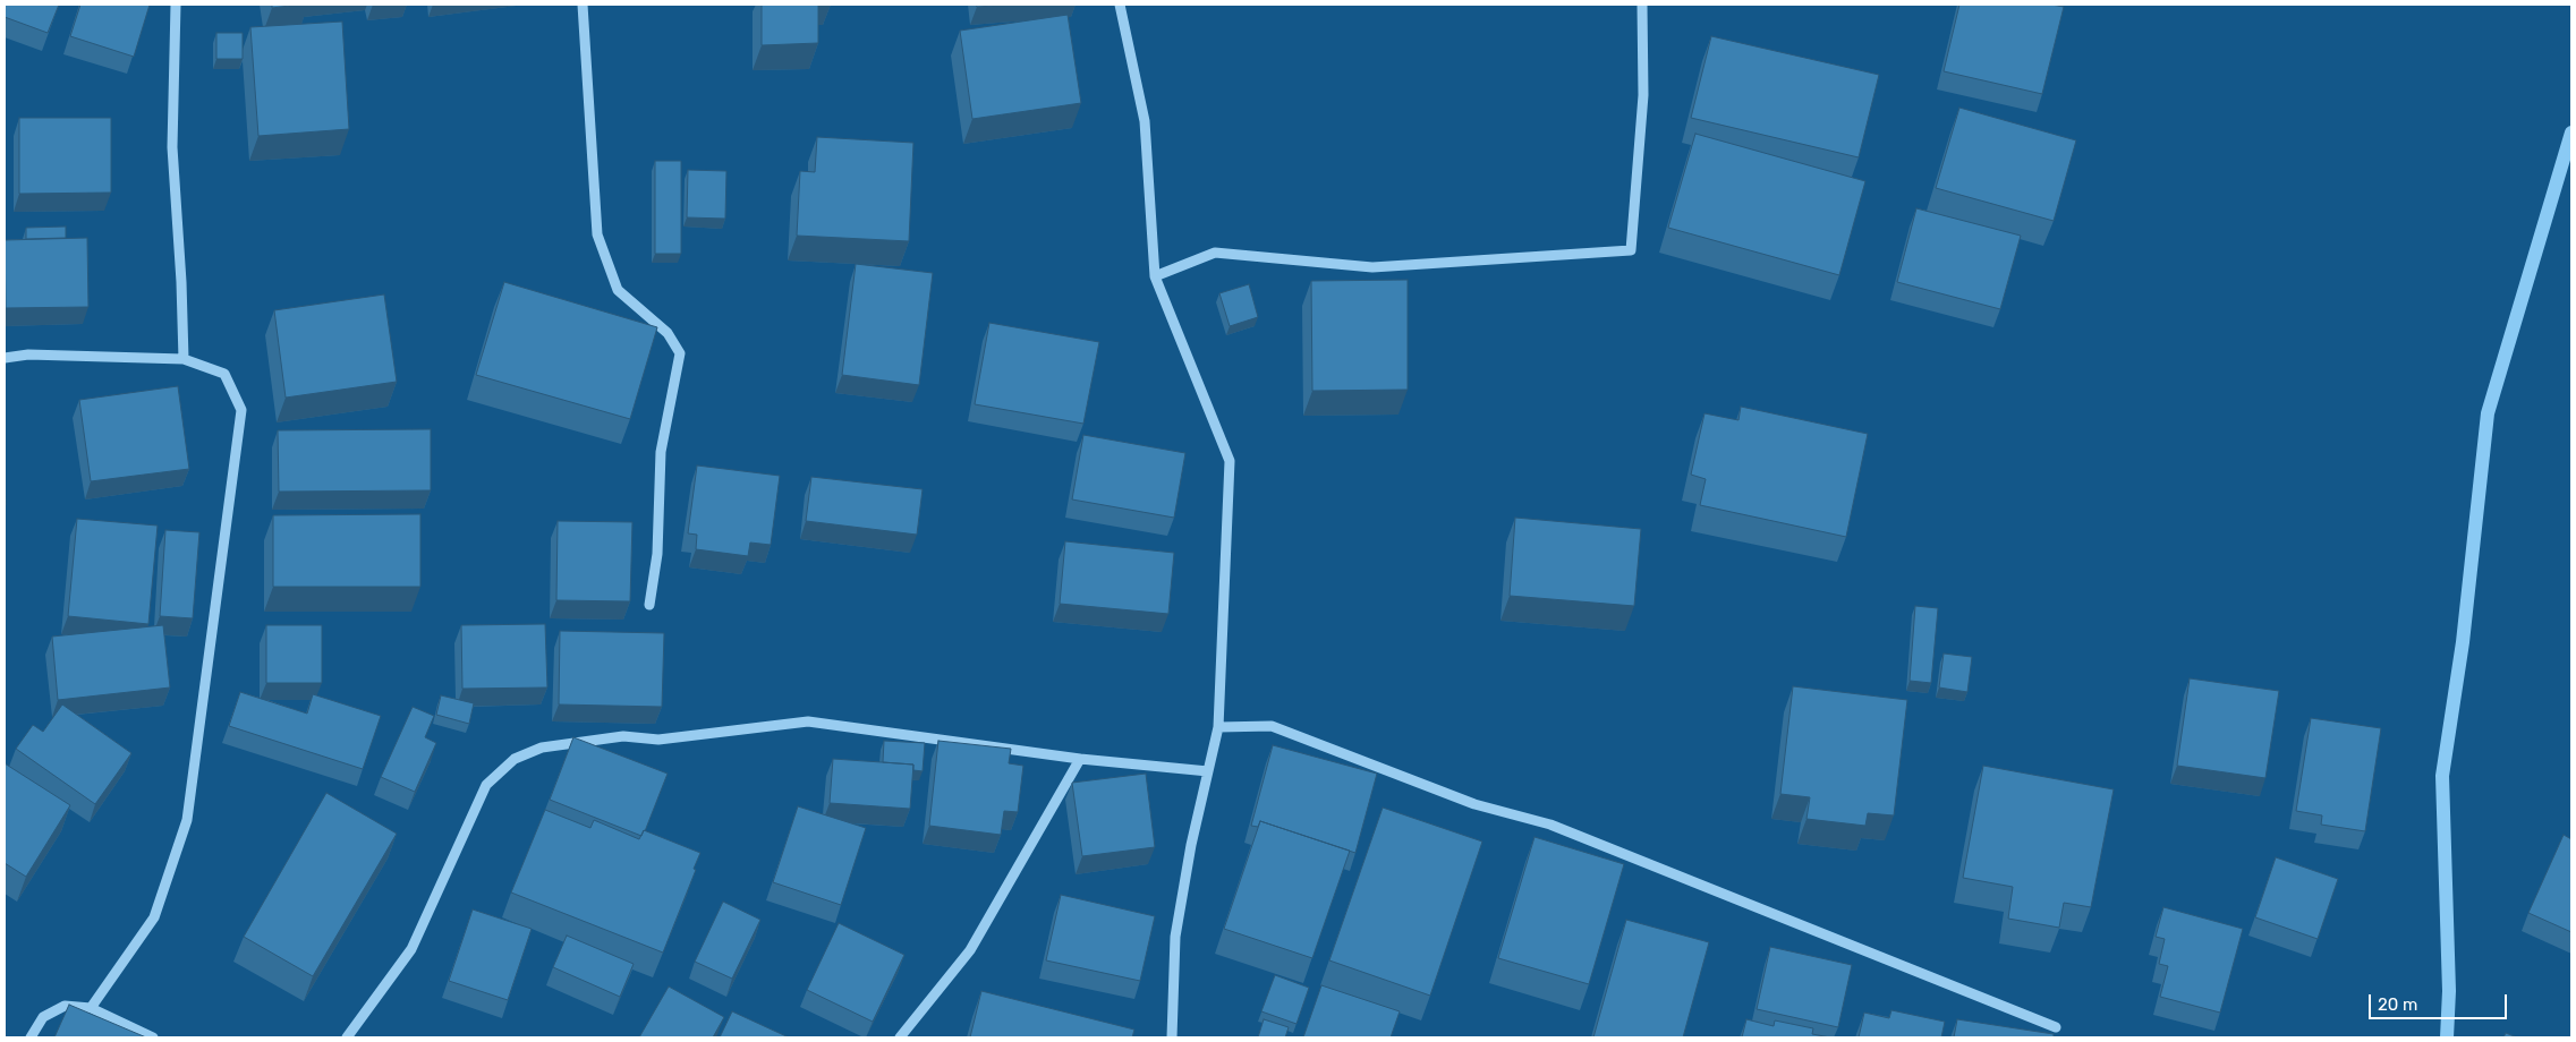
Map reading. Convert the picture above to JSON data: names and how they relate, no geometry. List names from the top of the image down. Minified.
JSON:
{"scale_bar":"20 m"}
